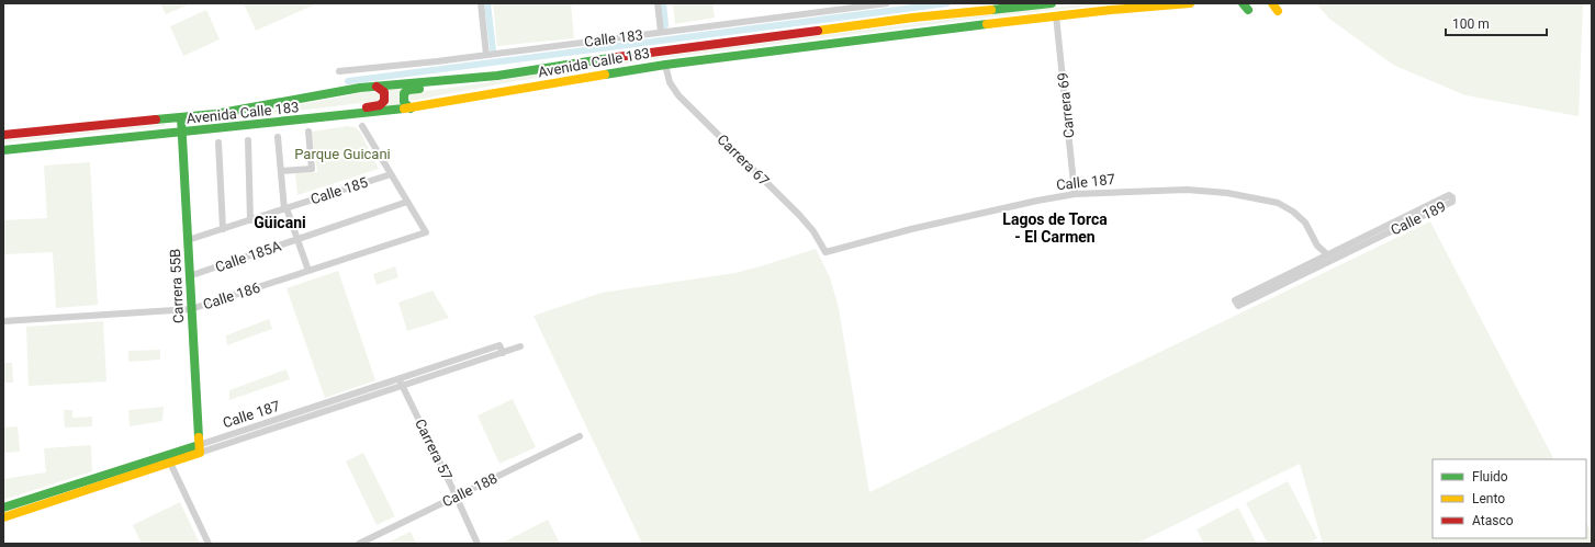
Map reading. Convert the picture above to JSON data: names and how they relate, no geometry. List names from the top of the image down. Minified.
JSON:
{"streets":{"main road":["Avenida Calle 183","Calle 187","Carrera 55B"],"street":["Calle 183","Carrera 69","Carrera 67","Calle 185","Calle 189","Calle 185A","Calle 186","Carrera 57","Calle 188"]},"crossings":[["Avenida Calle 183","Carrera 69"],["Avenida Calle 183","Carrera 67"],["Avenida Calle 183","Carrera 55B"],["Carrera 69","Calle 187"],["Carrera 67","Calle 187"],["Calle 187","Calle 189"],["Calle 187","Carrera 55B"],["Calle 187","Carrera 57"],["Calle 185","Carrera 55B"],["Calle 185A","Carrera 55B"],["Calle 185A","Calle 186"],["Carrera 55B","Calle 186"],["Carrera 57","Calle 188"]],"districts":["Lagos de Torca - El Carmen","Güicani"],"parks":["Parque Guicani"],"legend":["Fluido","Lento","Atasco"],"scale_bar":"100 m"}
